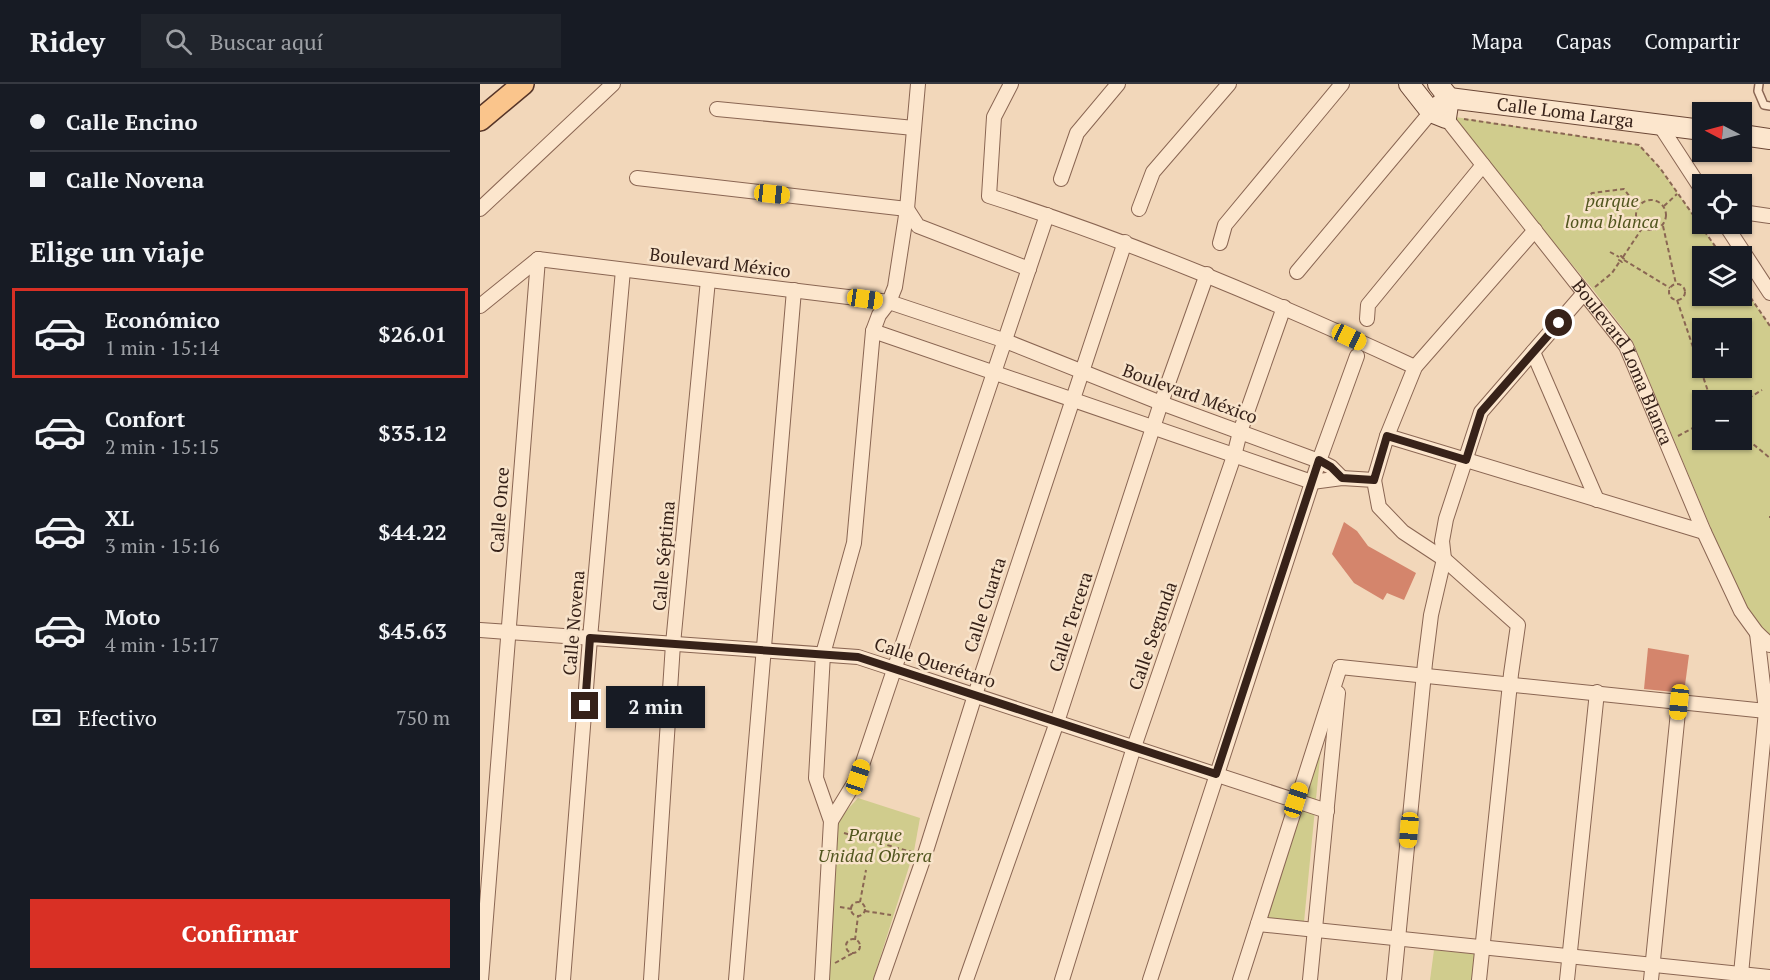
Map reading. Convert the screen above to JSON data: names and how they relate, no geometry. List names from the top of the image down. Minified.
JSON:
{"streets":{"street":["Calle Loma Larga","Boulevard México","Boulevard Loma Blanca","Calle Once","Calle Séptima","Calle Cuarta","Calle Tercera","Calle Novena","Calle Segunda","Calle Querétaro"]},"crossings":[["Calle Loma Larga","Boulevard Loma Blanca"],["Boulevard México","Calle Once"],["Boulevard México","Calle Séptima"],["Boulevard México","Calle Cuarta"],["Boulevard México","Calle Tercera"],["Boulevard México","Calle Novena"],["Boulevard México","Calle Segunda"],["Calle Once","Calle Querétaro"],["Calle Séptima","Calle Querétaro"],["Calle Cuarta","Calle Querétaro"],["Calle Tercera","Calle Querétaro"],["Calle Novena","Calle Querétaro"],["Calle Segunda","Calle Querétaro"]],"parks":["parque loma blanca","Parque Unidad Obrera"],"north":"left","page":{"header":"Ridey","search":"Buscar aquí","nav":["Mapa","Capas","Compartir"],"banner":["Calle Encino","Calle Novena"],"map_buttons":["+","−"],"heading":"Elige un viaje","list":[{"name":"Económico","note":"1 min · 15:14","value":"$26.01"},{"name":"Confort","note":"2 min · 15:15","value":"$35.12"},{"name":"XL","note":"3 min · 15:16","value":"$44.22"},{"name":"Moto","note":"4 min · 15:17","value":"$45.63"}],"pay":["Efectivo","750 m"],"bubble":"2 min","buttons":"Confirmar"}}
